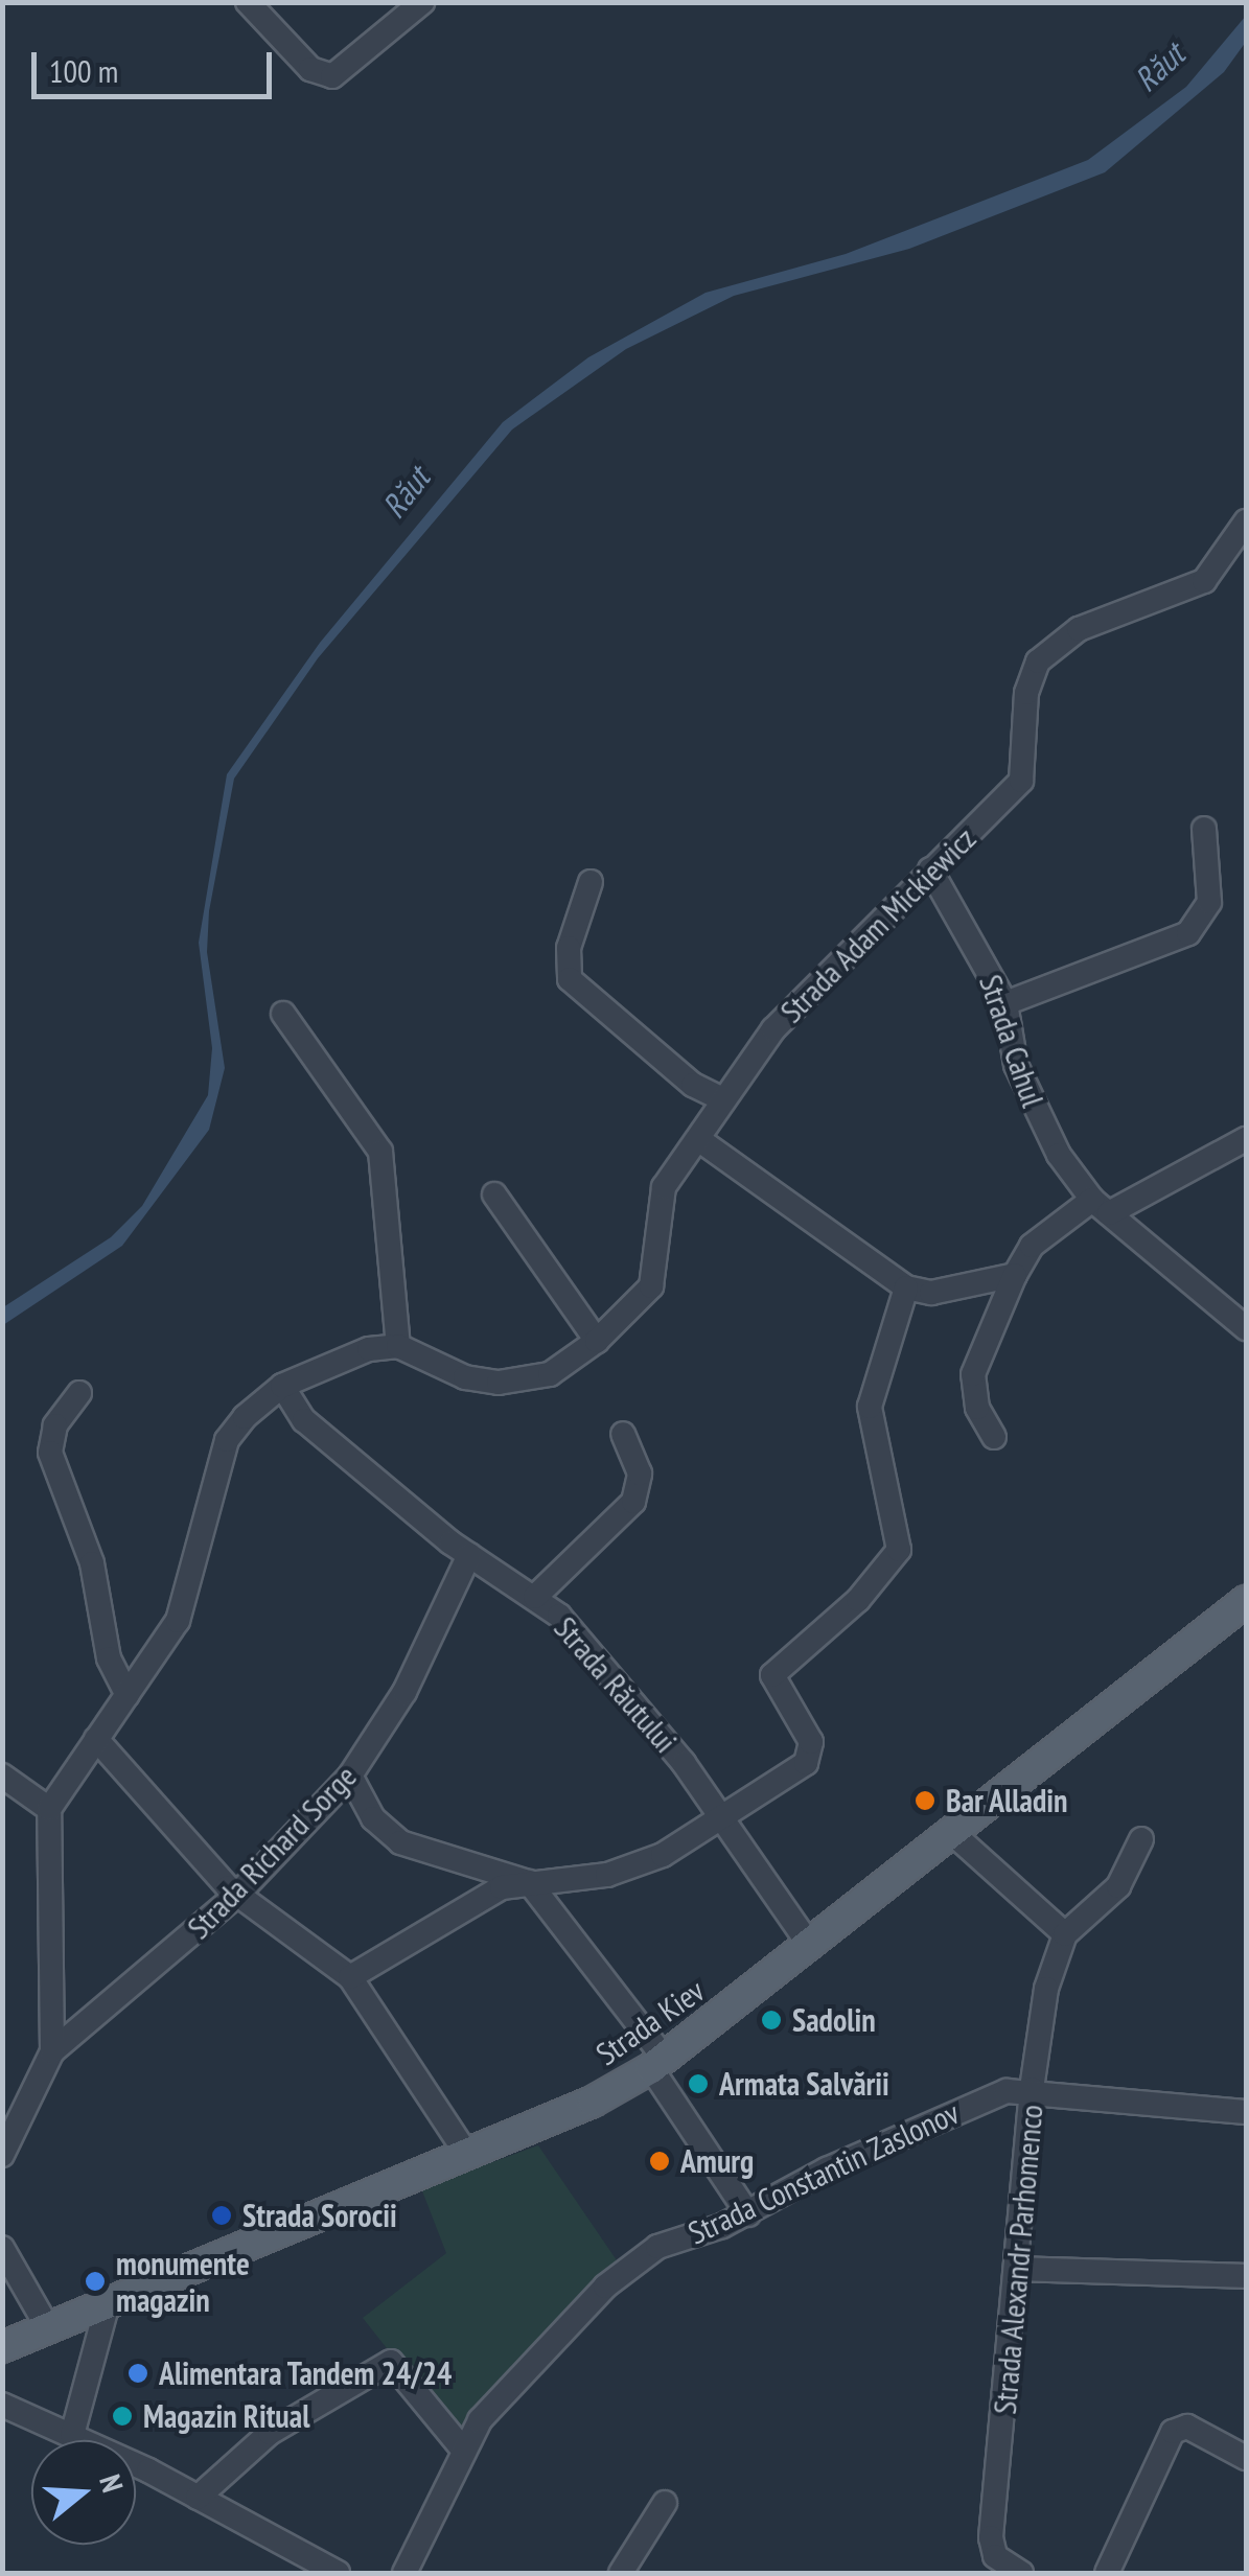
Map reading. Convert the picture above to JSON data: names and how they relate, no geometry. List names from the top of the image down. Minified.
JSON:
{"streets":{"main road":["Strada Kiev"],"street":["Strada Adam Mickiewicz","Strada Cahul","Strada Răutului","Strada Richard Sorge","Strada Constantin Zaslonov","Strada Alexandr Parhomenco"]},"crossings":[["Strada Adam Mickiewicz","Strada Cahul"],["Strada Răutului","Strada Richard Sorge"],["Strada Răutului","Strada Kiev"],["Strada Constantin Zaslonov","Strada Alexandr Parhomenco"]],"water":["Răut"],"places":["Bar Alladin","Sadolin","Armata Salvării","Amurg","Strada Sorocii","monumente magazin","Alimentara Tandem 24/24","Magazin Ritual"],"scale_bar":"100 m","north":"right"}
